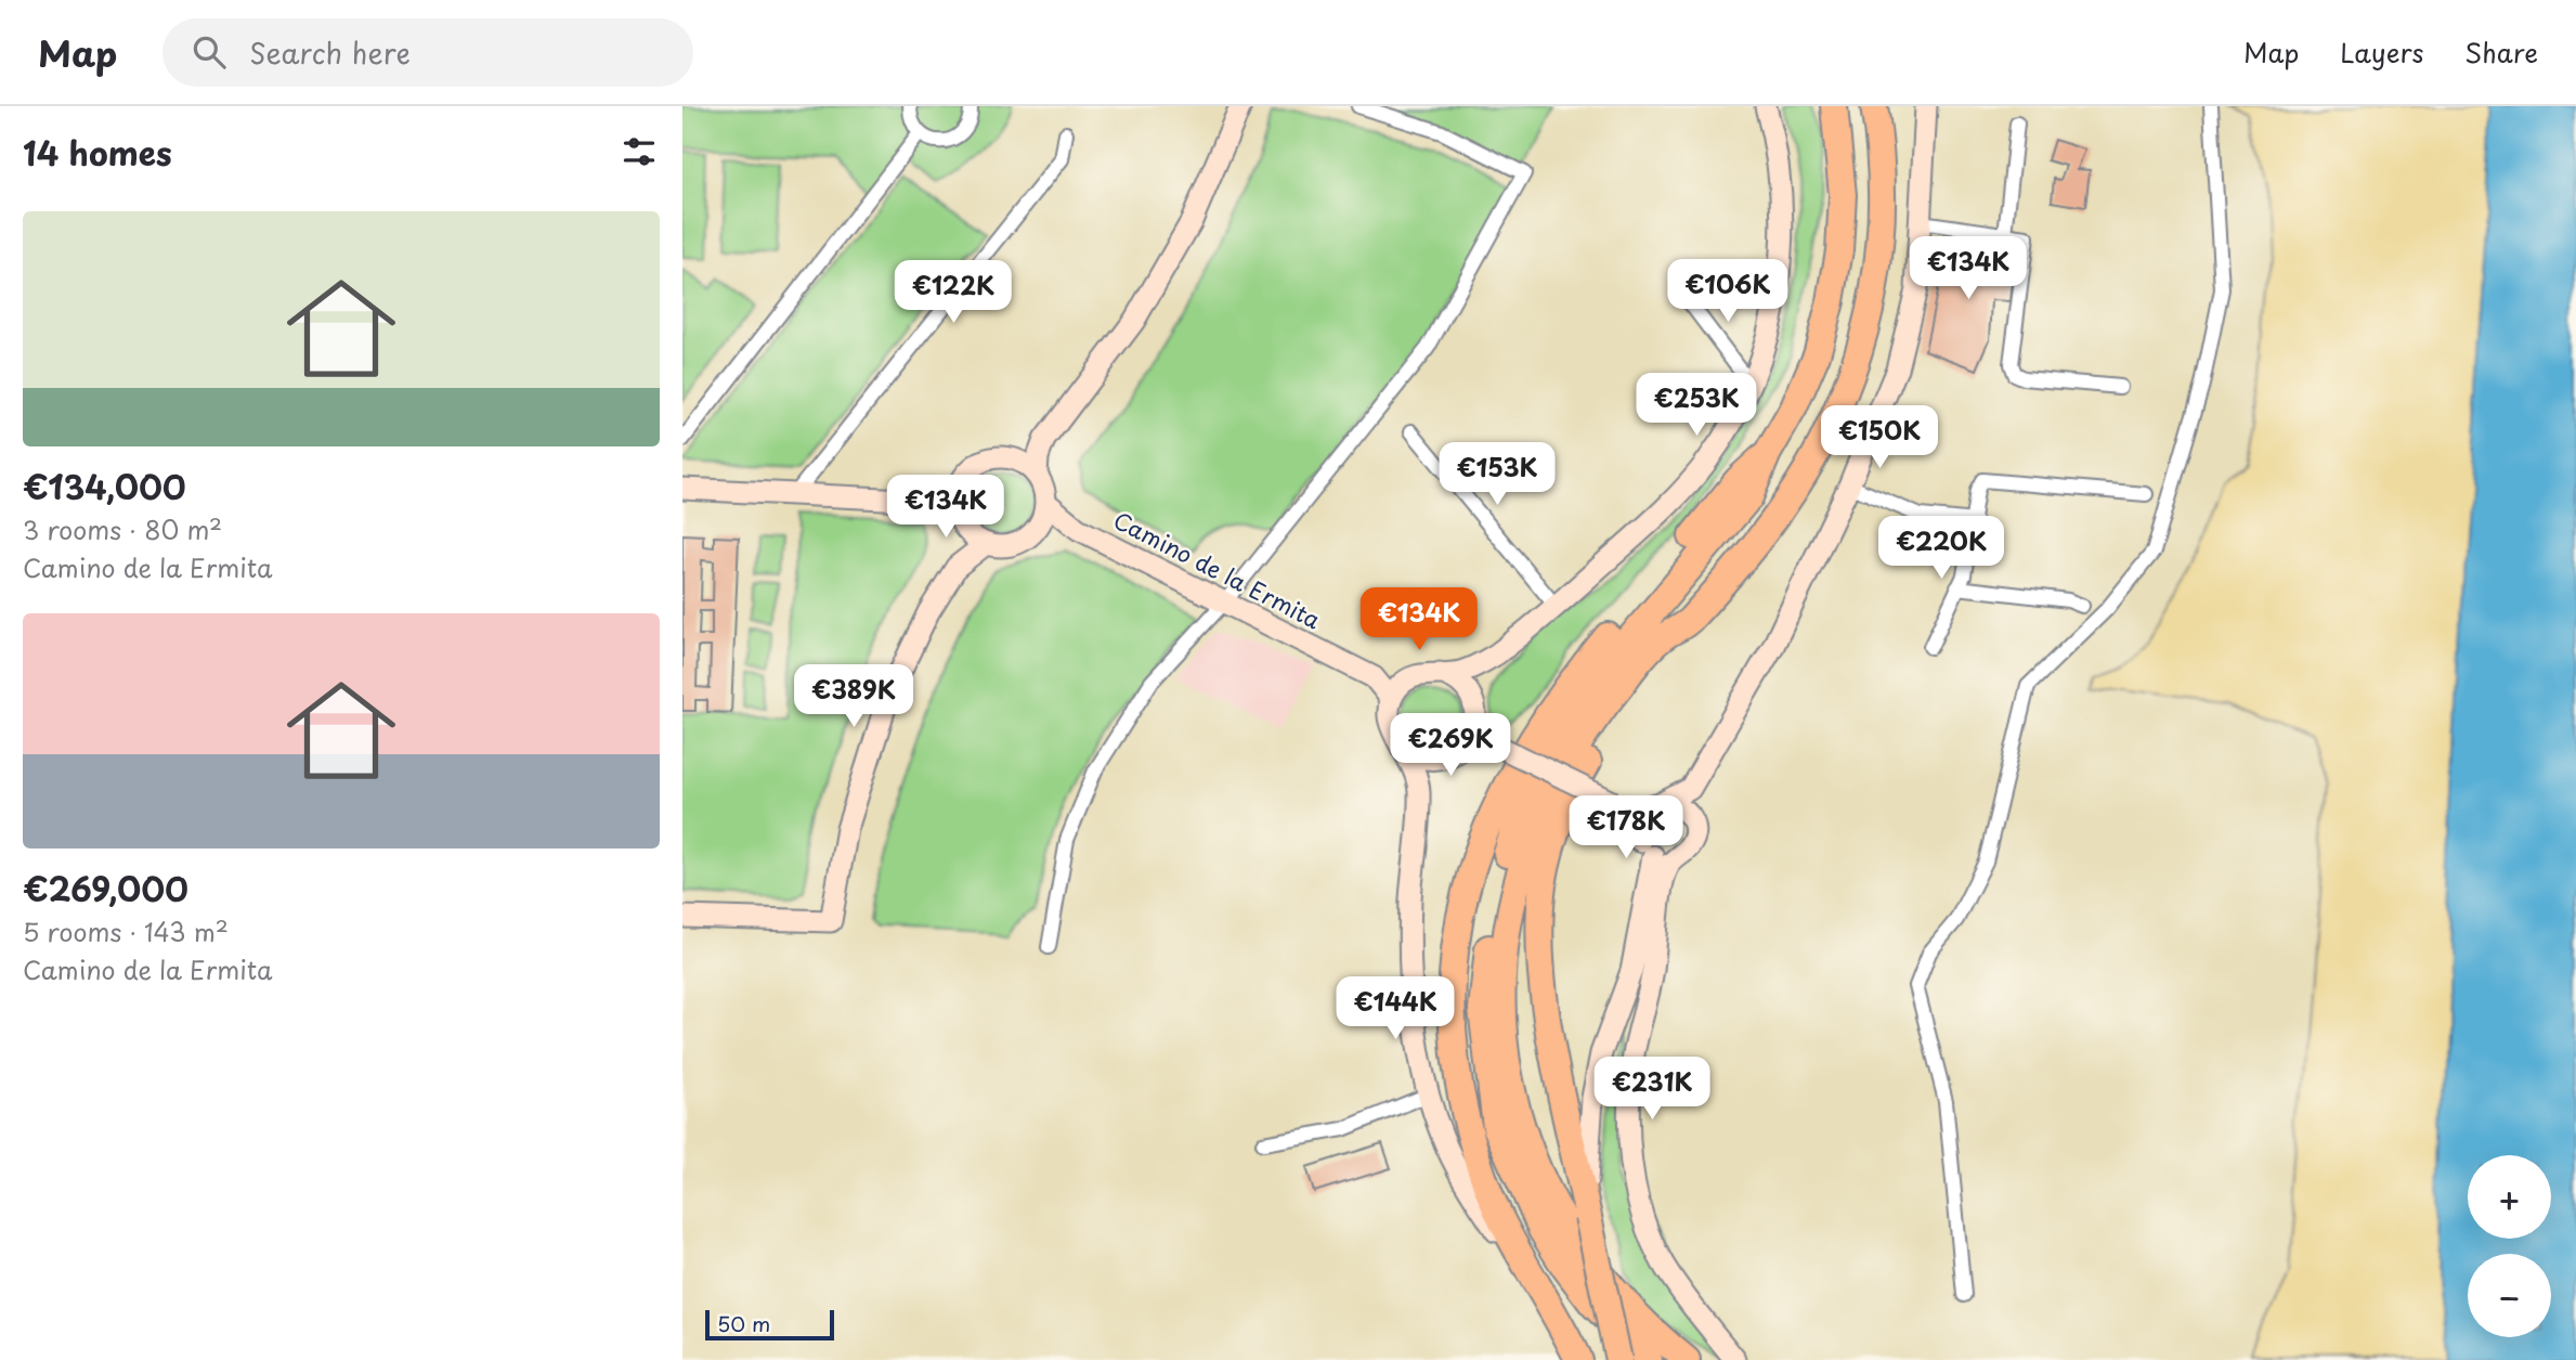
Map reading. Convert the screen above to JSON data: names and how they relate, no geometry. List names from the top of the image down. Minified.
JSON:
{"streets":{"street":["Camino de la Ermita"]},"scale_bar":"50 m","page":{"header":"Map","search":"Search here","nav":["Map","Layers","Share"],"heading":"14 homes","list":[{"name":"€134,000","note":"3 rooms · 80 m² · Camino de la Ermita"},{"name":"€269,000","note":"5 rooms · 143 m² · Camino de la Ermita"}],"price":["€134K","€106K","€122K","€253K","€150K","€153K","€134K","€220K","€134K","€389K","€269K","€178K","€144K","€231K"],"map_buttons":["+","−"],"scale":"50 m"}}
